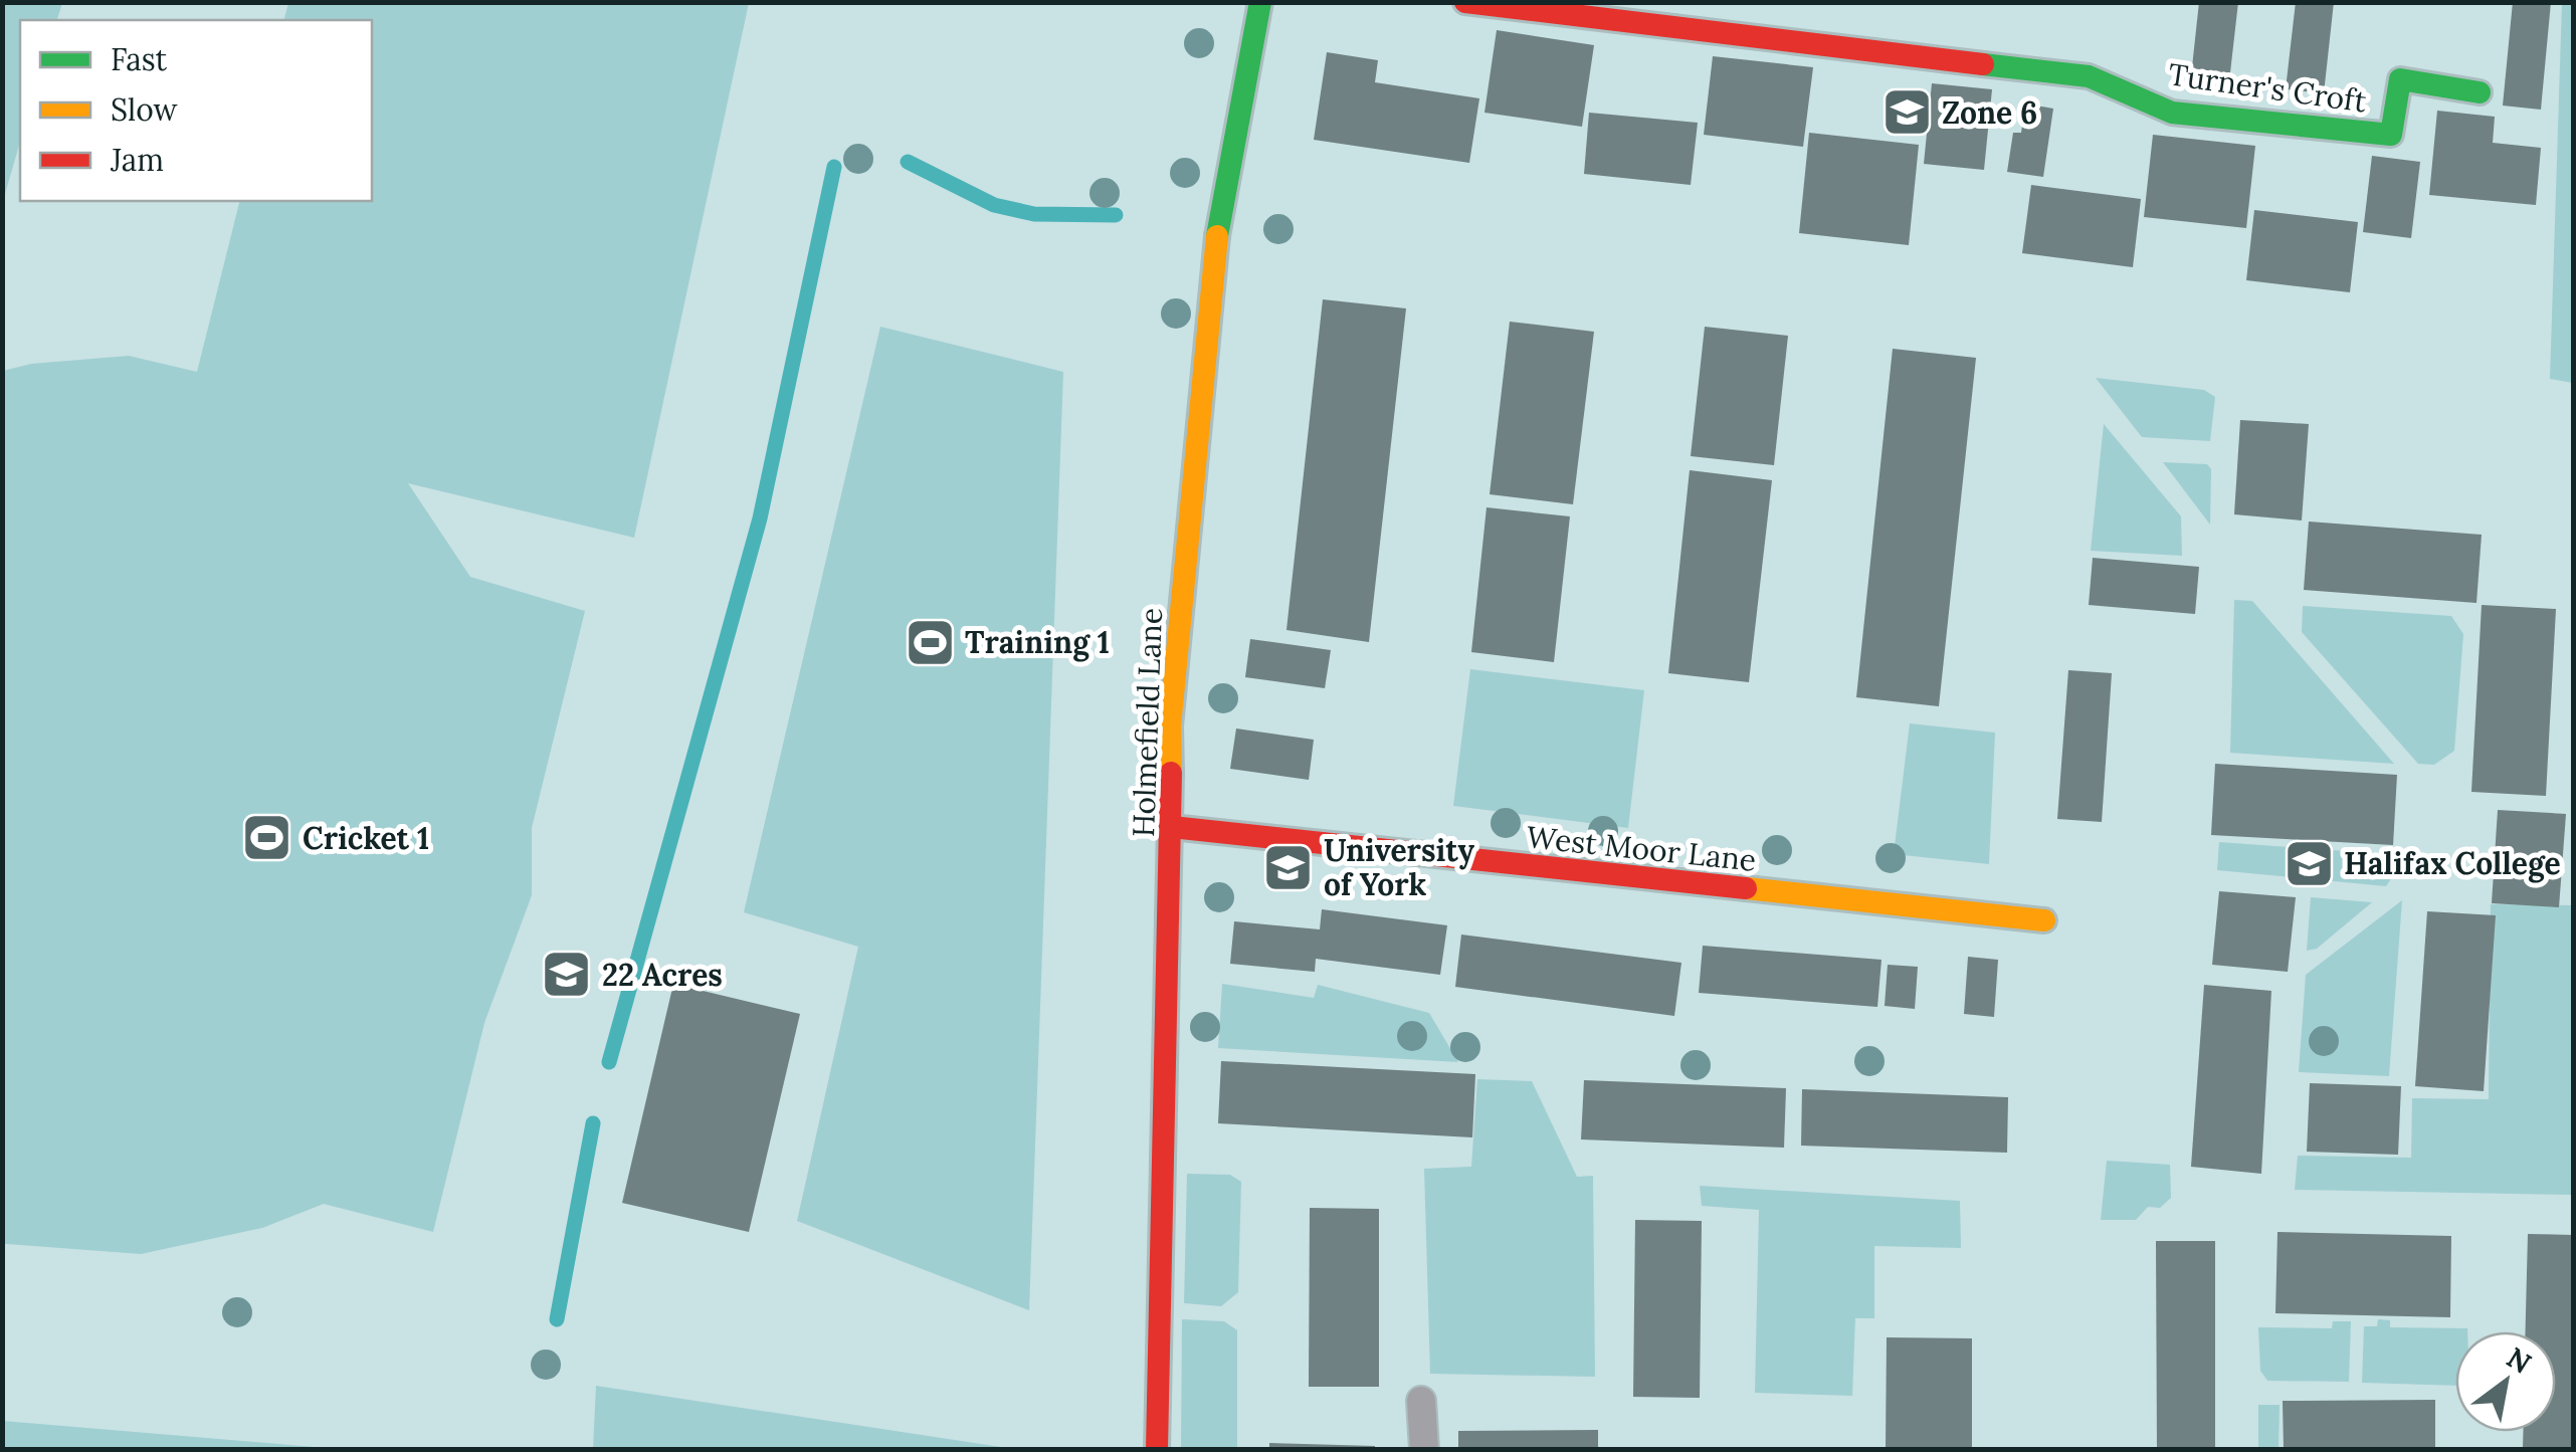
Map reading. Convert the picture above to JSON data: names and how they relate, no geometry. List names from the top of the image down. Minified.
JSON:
{"streets":{"street":["Turner's Croft","Holmefield Lane","West Moor Lane"]},"crossings":[["Holmefield Lane","West Moor Lane"]],"places":{"school or university":["Zone 6","Halifax College","University of York","22 Acres"],"sports":["Training 1","Cricket 1"]},"legend":["Fast","Slow","Jam"],"north":"top right"}
